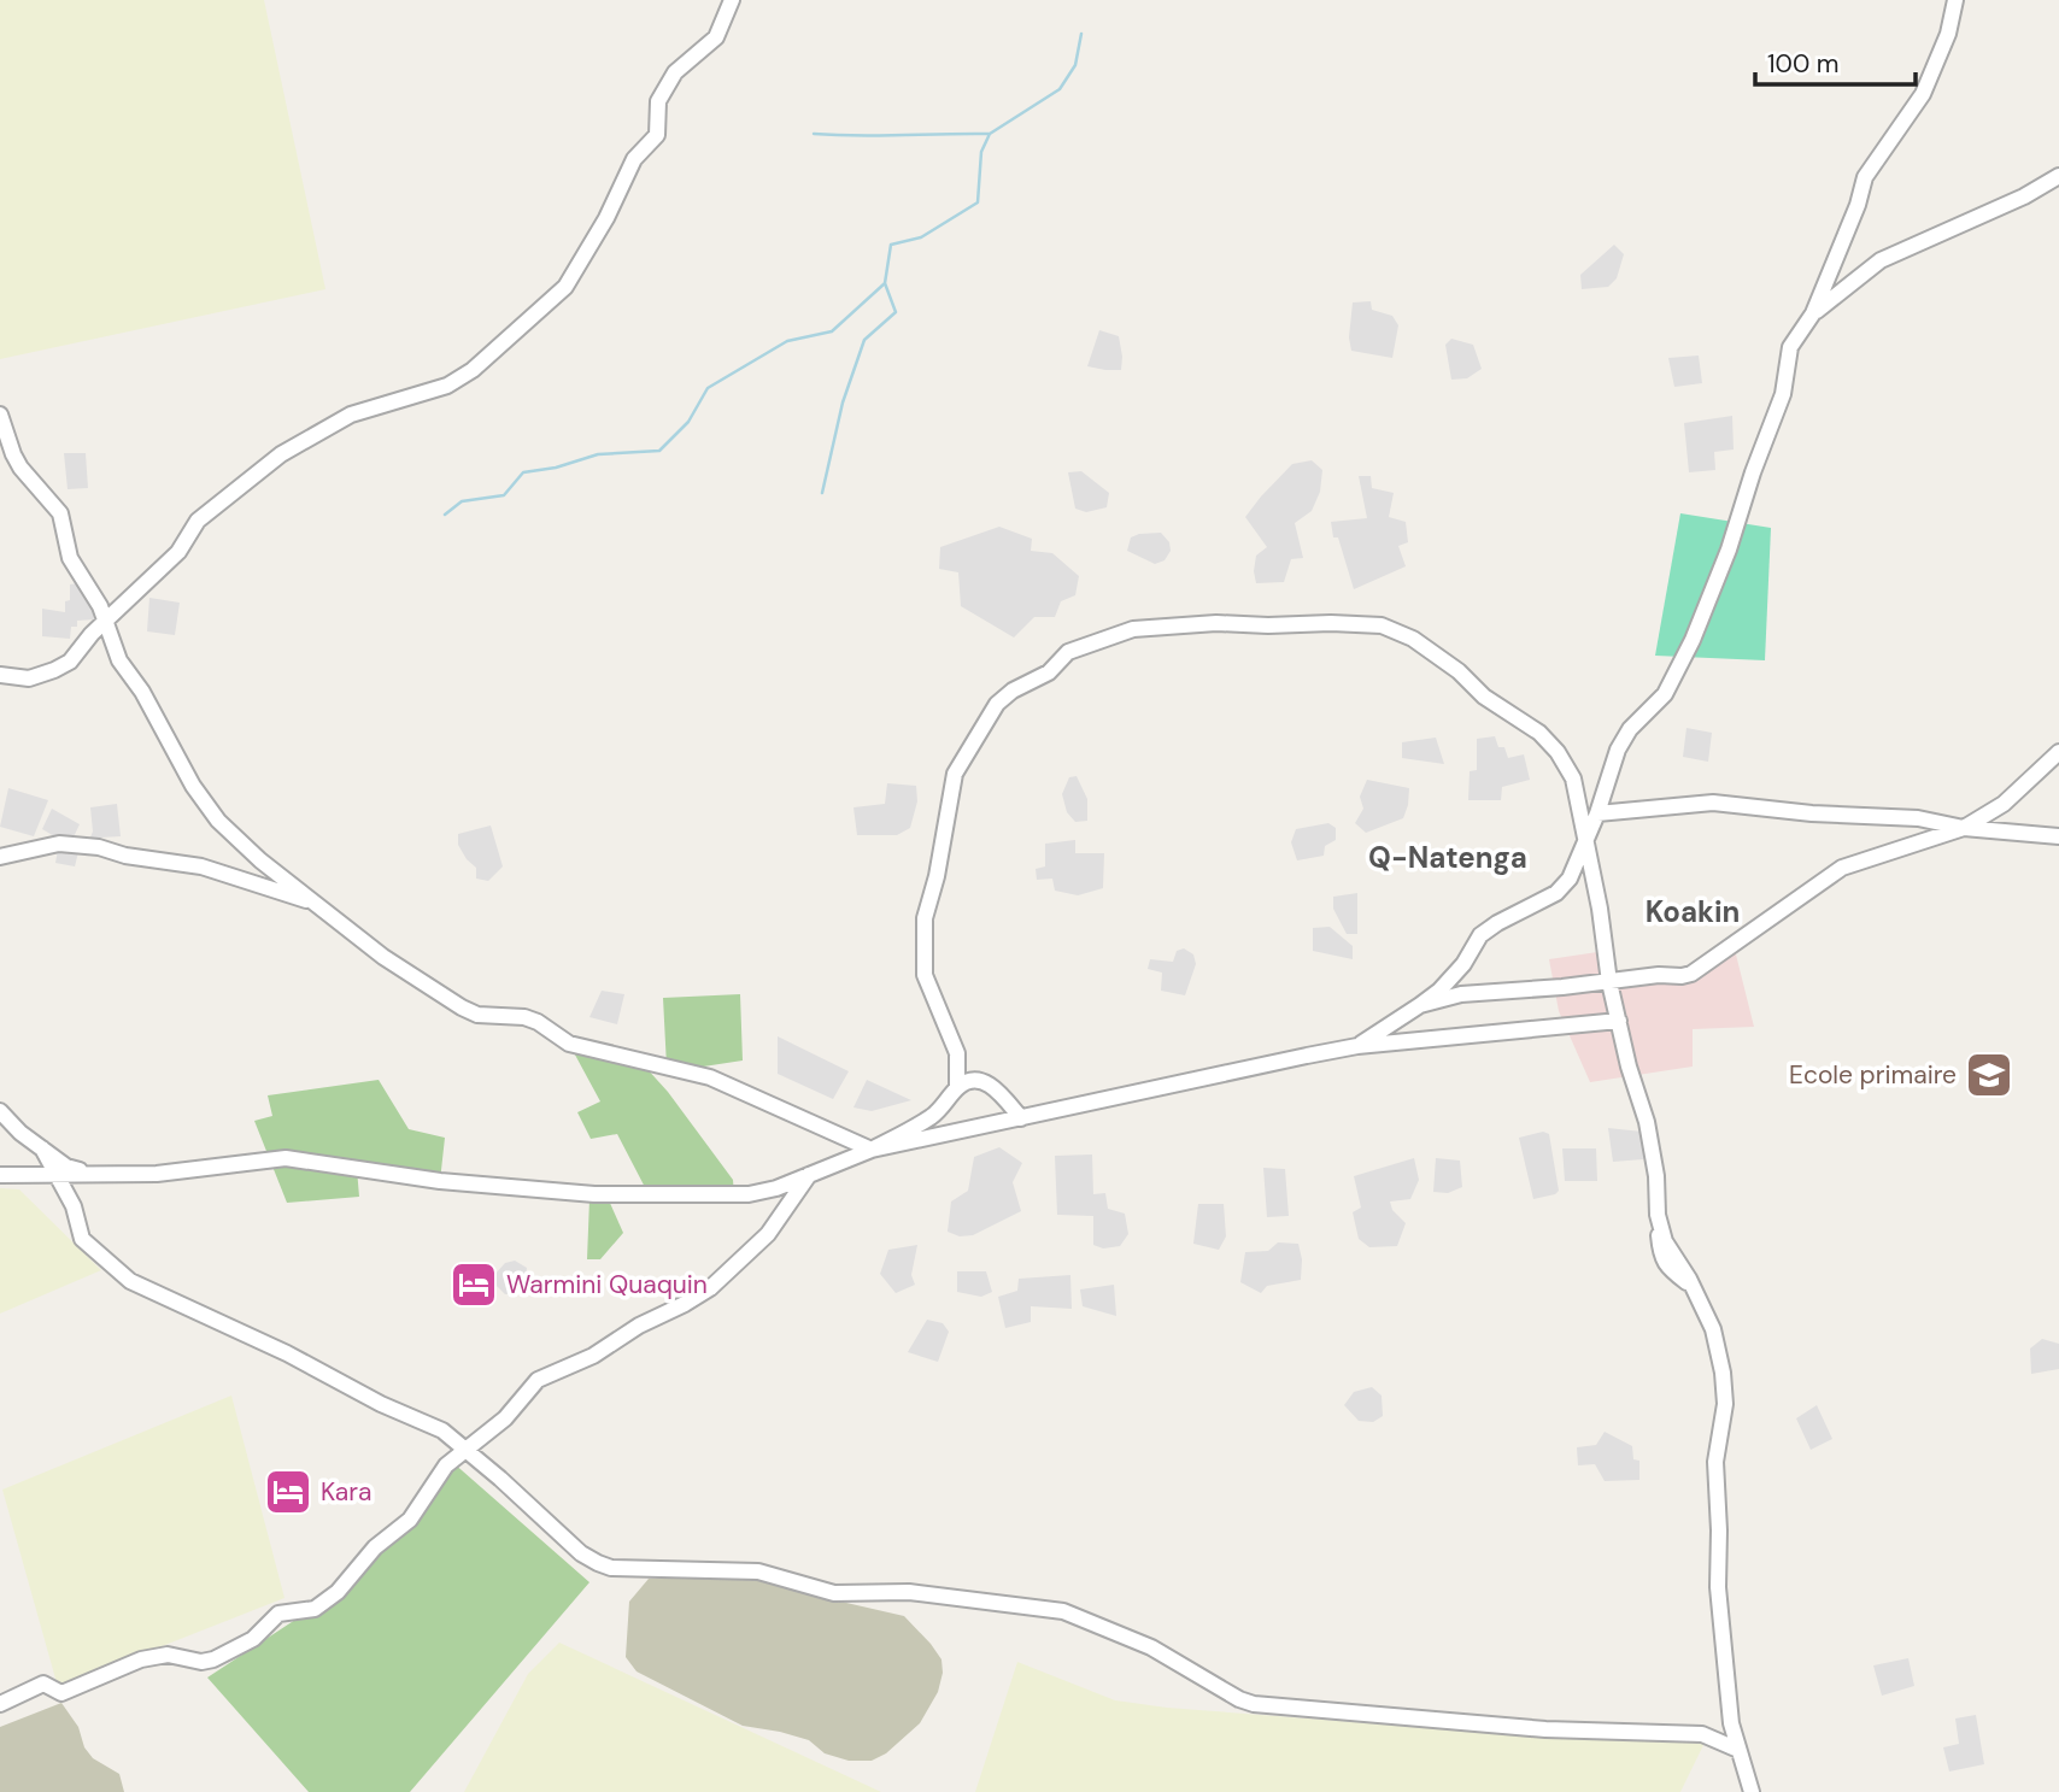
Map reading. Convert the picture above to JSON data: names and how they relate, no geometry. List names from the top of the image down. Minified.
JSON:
{"districts":["Q-Natenga","Koakin"],"places":{"school or university":["Ecole primaire"],"hotel":["Warmini Quaquin","Kara"]},"scale_bar":"100 m"}
